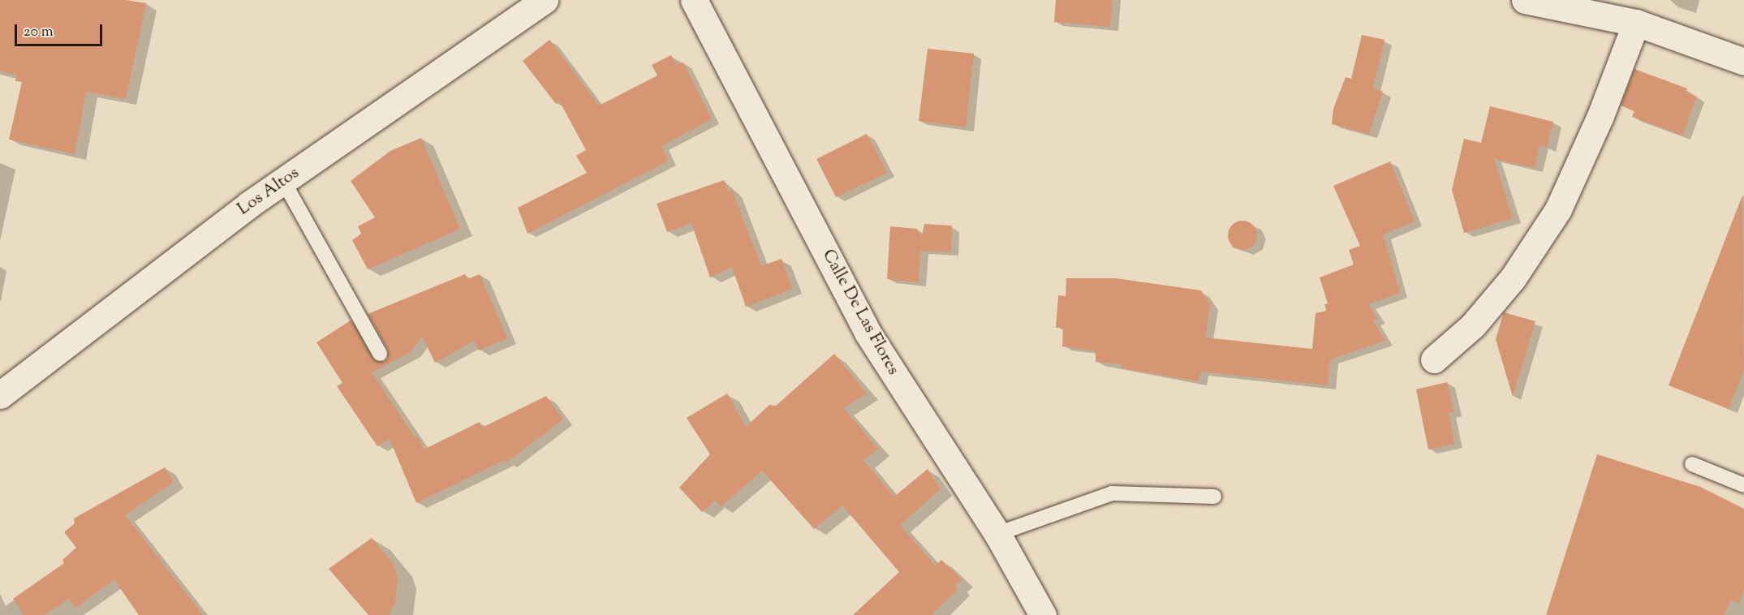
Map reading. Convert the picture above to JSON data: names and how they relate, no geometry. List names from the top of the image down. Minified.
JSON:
{"streets":{"street":["Los Altos","Calle De Las Flores"]},"scale_bar":"20 m"}
